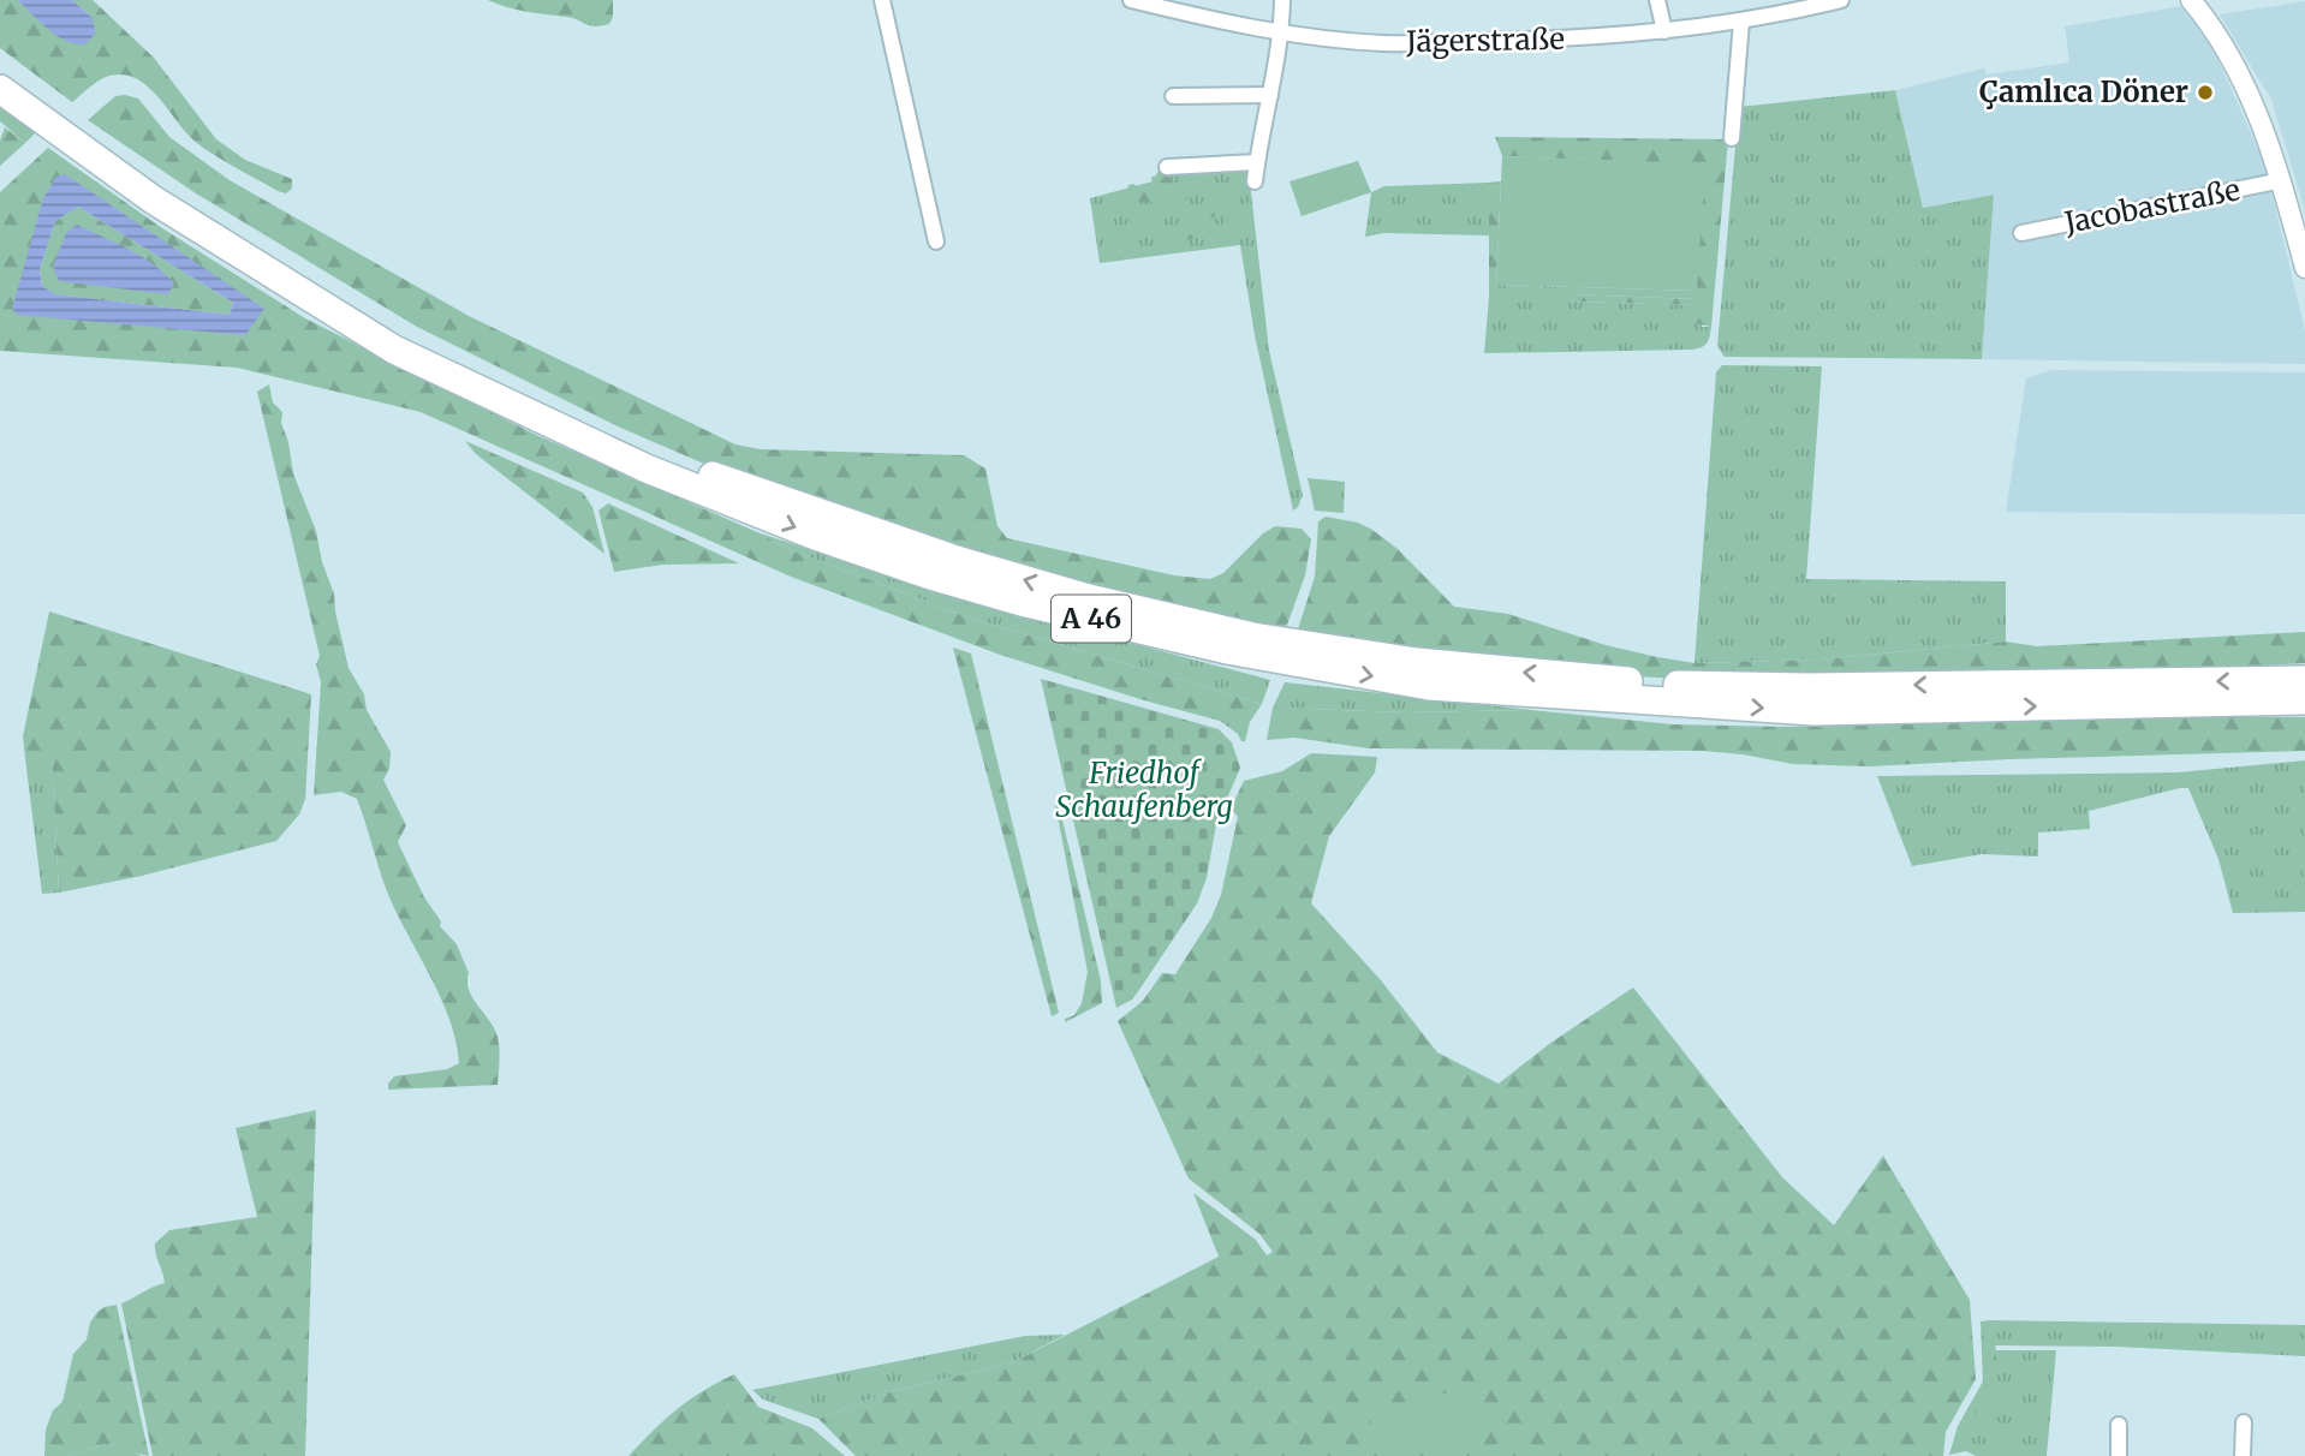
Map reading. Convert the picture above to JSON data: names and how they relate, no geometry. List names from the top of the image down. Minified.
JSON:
{"streets":{"highway":["A 46"],"street":["Jägerstraße","Jacobastraße"]},"parks":["Friedhof Schaufenberg"],"places":["Çamlıca Döner"]}
